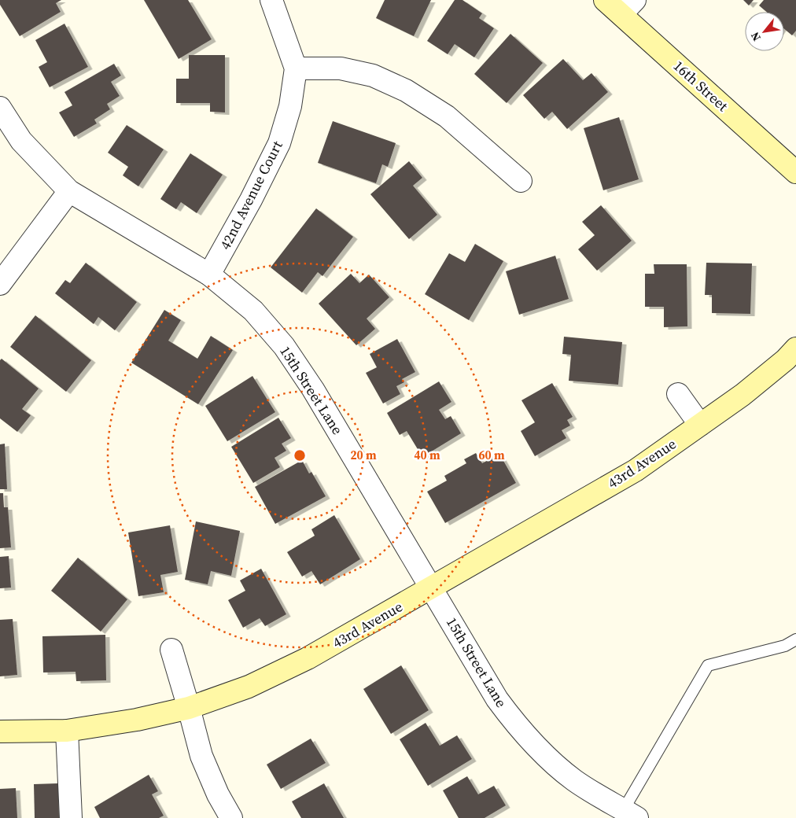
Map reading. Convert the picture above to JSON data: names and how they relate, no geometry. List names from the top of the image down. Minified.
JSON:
{"streets":{"street":["16th Street","42nd Avenue Court","15th Street Lane","43rd Avenue"]},"crossings":[["42nd Avenue Court","15th Street Lane"],["15th Street Lane","43rd Avenue"]],"north":"bottom left","rings":["20 m","40 m","60 m"]}
